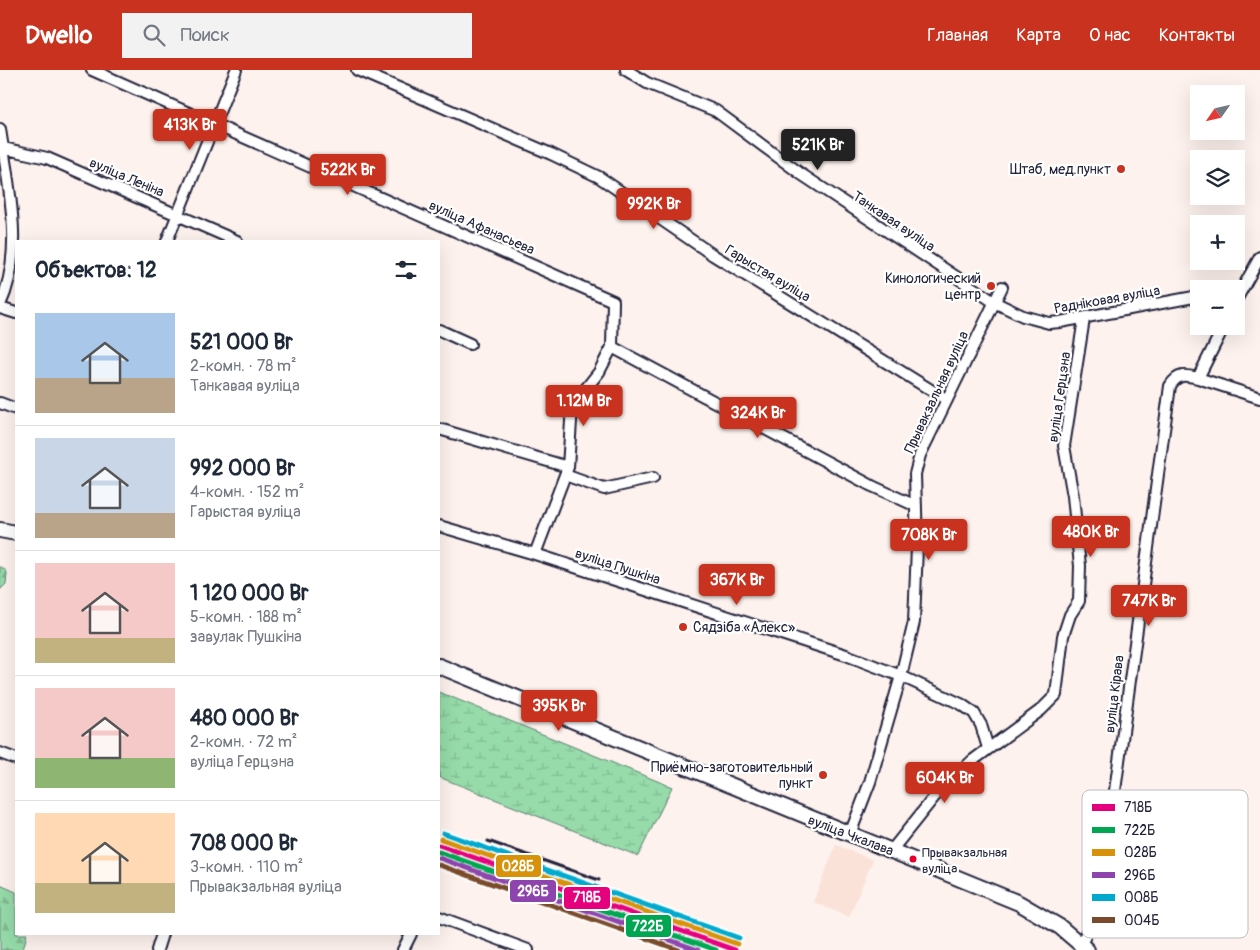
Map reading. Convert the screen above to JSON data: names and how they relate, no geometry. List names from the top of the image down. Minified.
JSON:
{"streets":{"street":["вуліца Леніна","Танкавая вуліца","вуліца Афанасьева","Гарыстая вуліца","Радніковая вуліца","Прывакзальная вуліца","вуліца Герцэна","вуліца Пушкіна","вуліца Кірава","вуліца Чкалава"]},"crossings":[["Танкавая вуліца","Радніковая вуліца"],["Танкавая вуліца","Прывакзальная вуліца"],["Гарыстая вуліца","Прывакзальная вуліца"],["Радніковая вуліца","Прывакзальная вуліца"],["Радніковая вуліца","вуліца Герцэна"],["Прывакзальная вуліца","вуліца Пушкіна"],["Прывакзальная вуліца","вуліца Чкалава"],["вуліца Герцэна","вуліца Пушкіна"],["вуліца Герцэна","вуліца Чкалава"]],"places":["Штаб, мeд.пункт","Кинологический центр","Сядзіба «Алекс»","Приёмно-заготовительный пункт","Прывакзальная вуліца"],"lines":["transit line 008Б","transit line 028Б","transit line 718Б","transit line 722Б","transit line 296Б","transit line 004Б"],"legend":["718Б","722Б","028Б","296Б","008Б","004Б"],"north":"bottom left","page":{"header":"Dwello","search":"Поиск","nav":["Главная","Карта","О нас","Контакты"],"map_buttons":["+","−"],"price":["413K Br","521K Br","522K Br","992K Br","1.12M Br","324K Br","480K Br","708K Br","367K Br","747K Br","395K Br","604K Br"],"heading":"Объектов: 12","list":[{"name":"521 000 Br","note":"2-комн. · 78 m² · Танкавая вуліца"},{"name":"992 000 Br","note":"4-комн. · 152 m² · Гарыстая вуліца"},{"name":"1 120 000 Br","note":"5-комн. · 188 m² · завулак Пушкіна"},{"name":"480 000 Br","note":"2-комн. · 72 m² · вуліца Герцэна"},{"name":"708 000 Br","note":"3-комн. · 110 m² · Прывакзальная вуліца"}]}}
